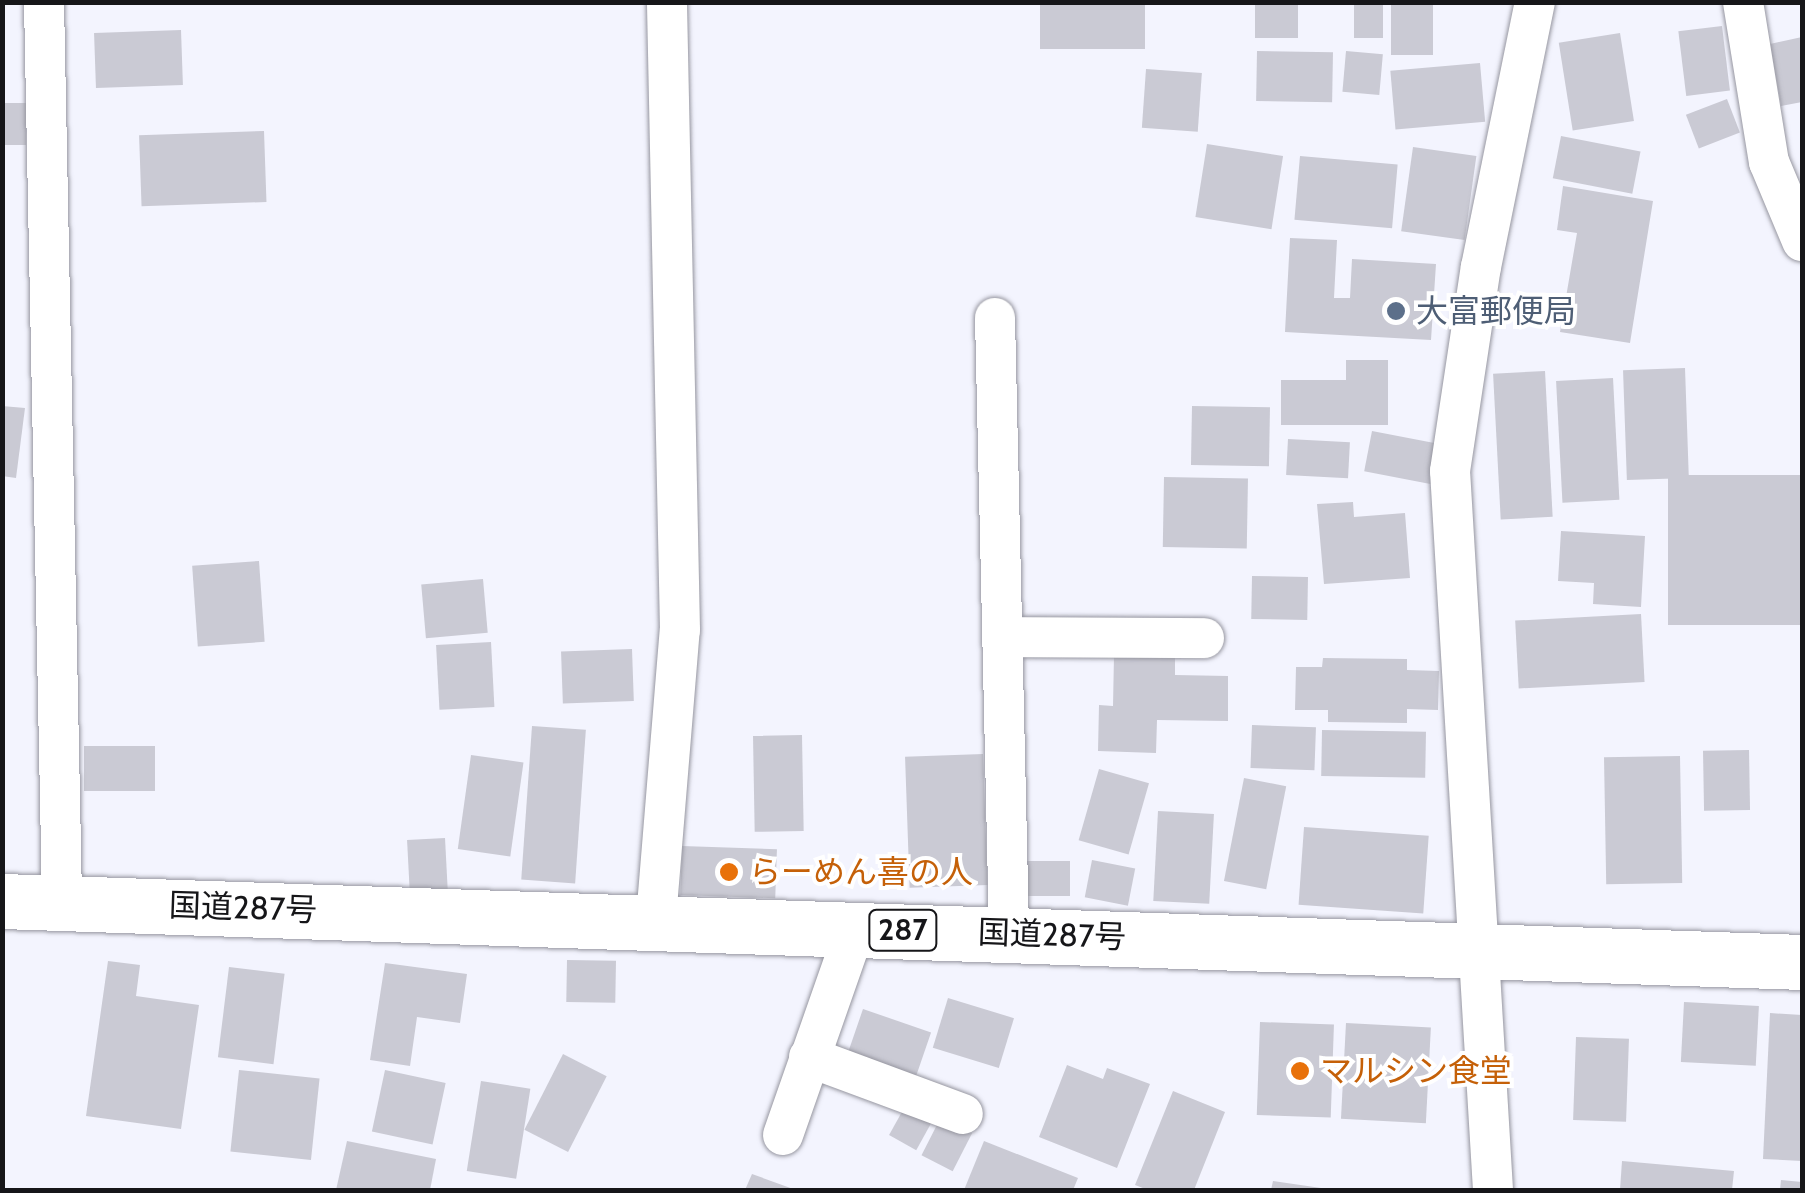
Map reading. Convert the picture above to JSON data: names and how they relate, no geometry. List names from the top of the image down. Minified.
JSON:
{"streets":{"highway":["国道287号","287"]},"places":["大富郵便局","らーめん喜の人","マルシン食堂"]}
